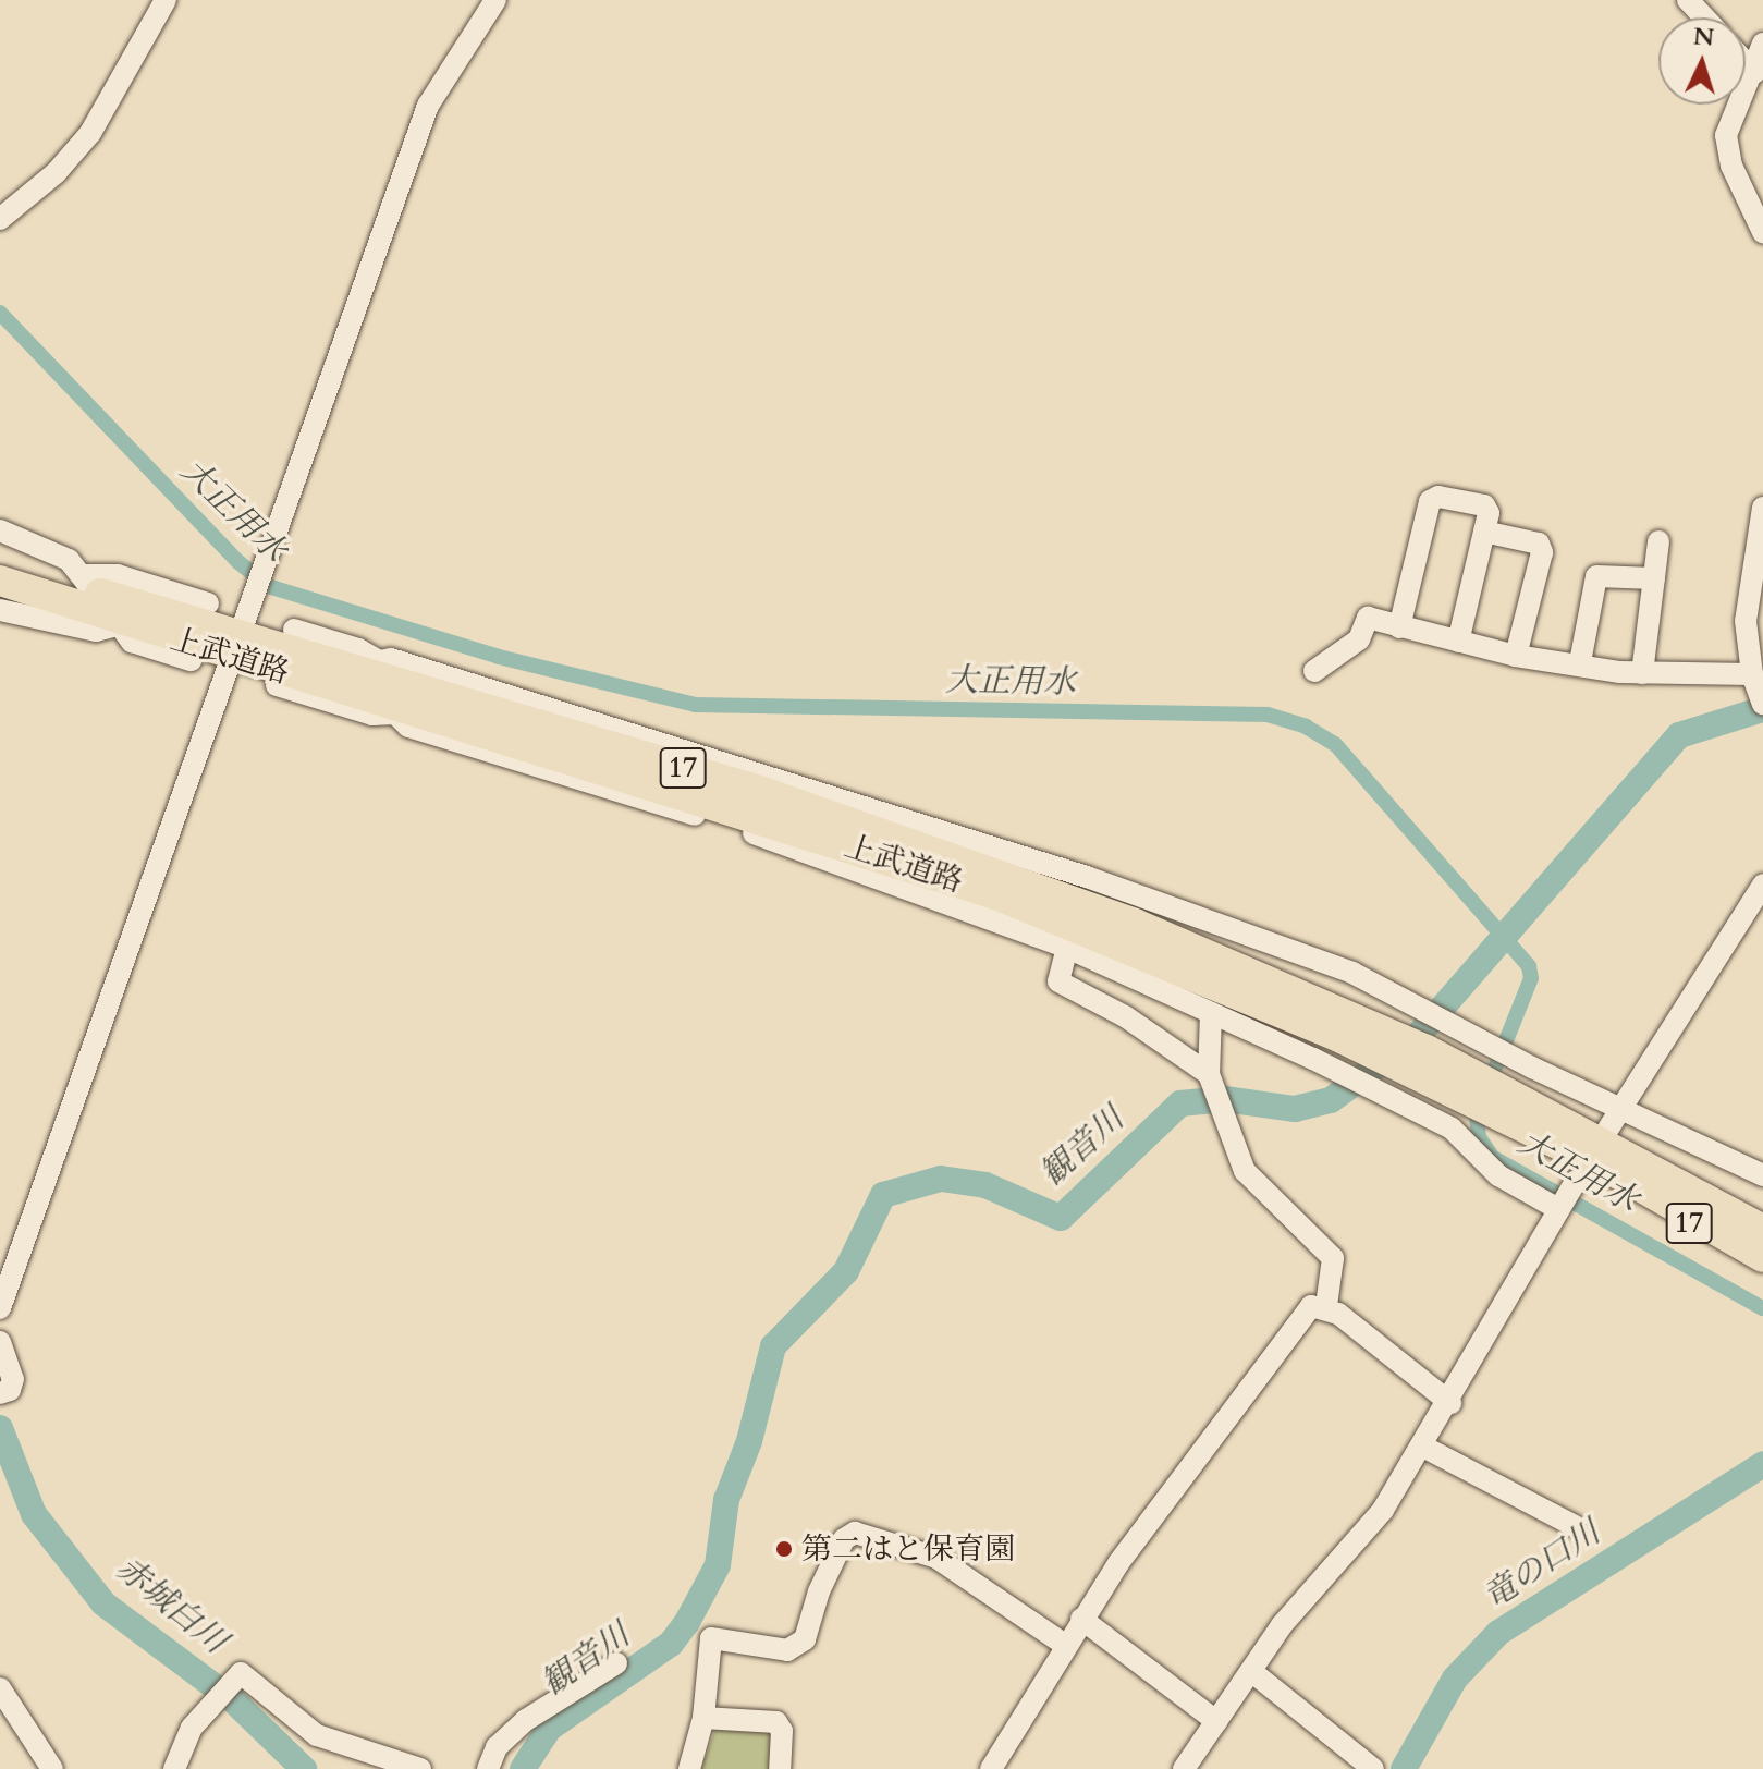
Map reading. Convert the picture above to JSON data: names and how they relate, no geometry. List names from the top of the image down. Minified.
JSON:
{"streets":{"highway":["上武道路","17"]},"crossings":[["上武道路","17"]],"water":["大正用水","観音川","竜の口川","赤城白川"],"places":["第二はと保育園"],"north":"top"}
